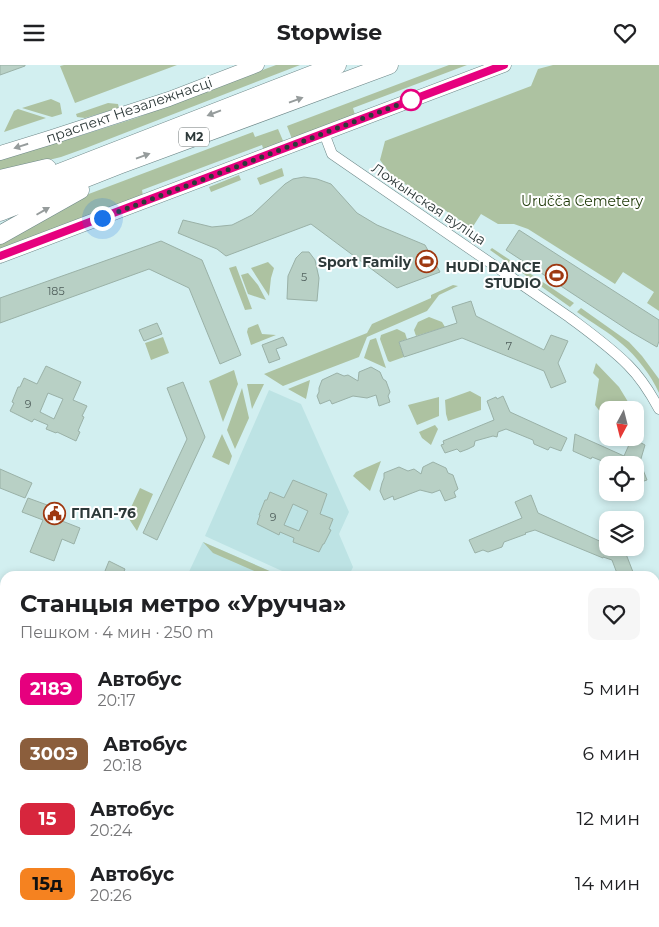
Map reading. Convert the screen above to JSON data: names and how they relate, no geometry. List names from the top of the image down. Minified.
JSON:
{"streets":{"highway":["М2"],"main road":["праспект Незалежнасці"],"street":["Ложынская вуліца"]},"parks":["Uručča Cemetery"],"places":{"sports":["Sport Family","HUDI DANCE STUDIO"],"public building":["ГПАП-76"]},"lines":["bus line 218Э"],"house_numbers":["5","185","7","9","9"],"north":"bottom","page":{"header":"Stopwise","heading":["Станцыя метро «Уручча»","Пешком · 4 мин · 250 m"],"list":[{"mark":"218Э","name":"Автобус","note":"20:17","value":"5 мин"},{"mark":"300Э","name":"Автобус","note":"20:18","value":"6 мин"},{"mark":"15","name":"Автобус","note":"20:24","value":"12 мин"},{"mark":"15д","name":"Автобус","note":"20:26","value":"14 мин"}]}}
